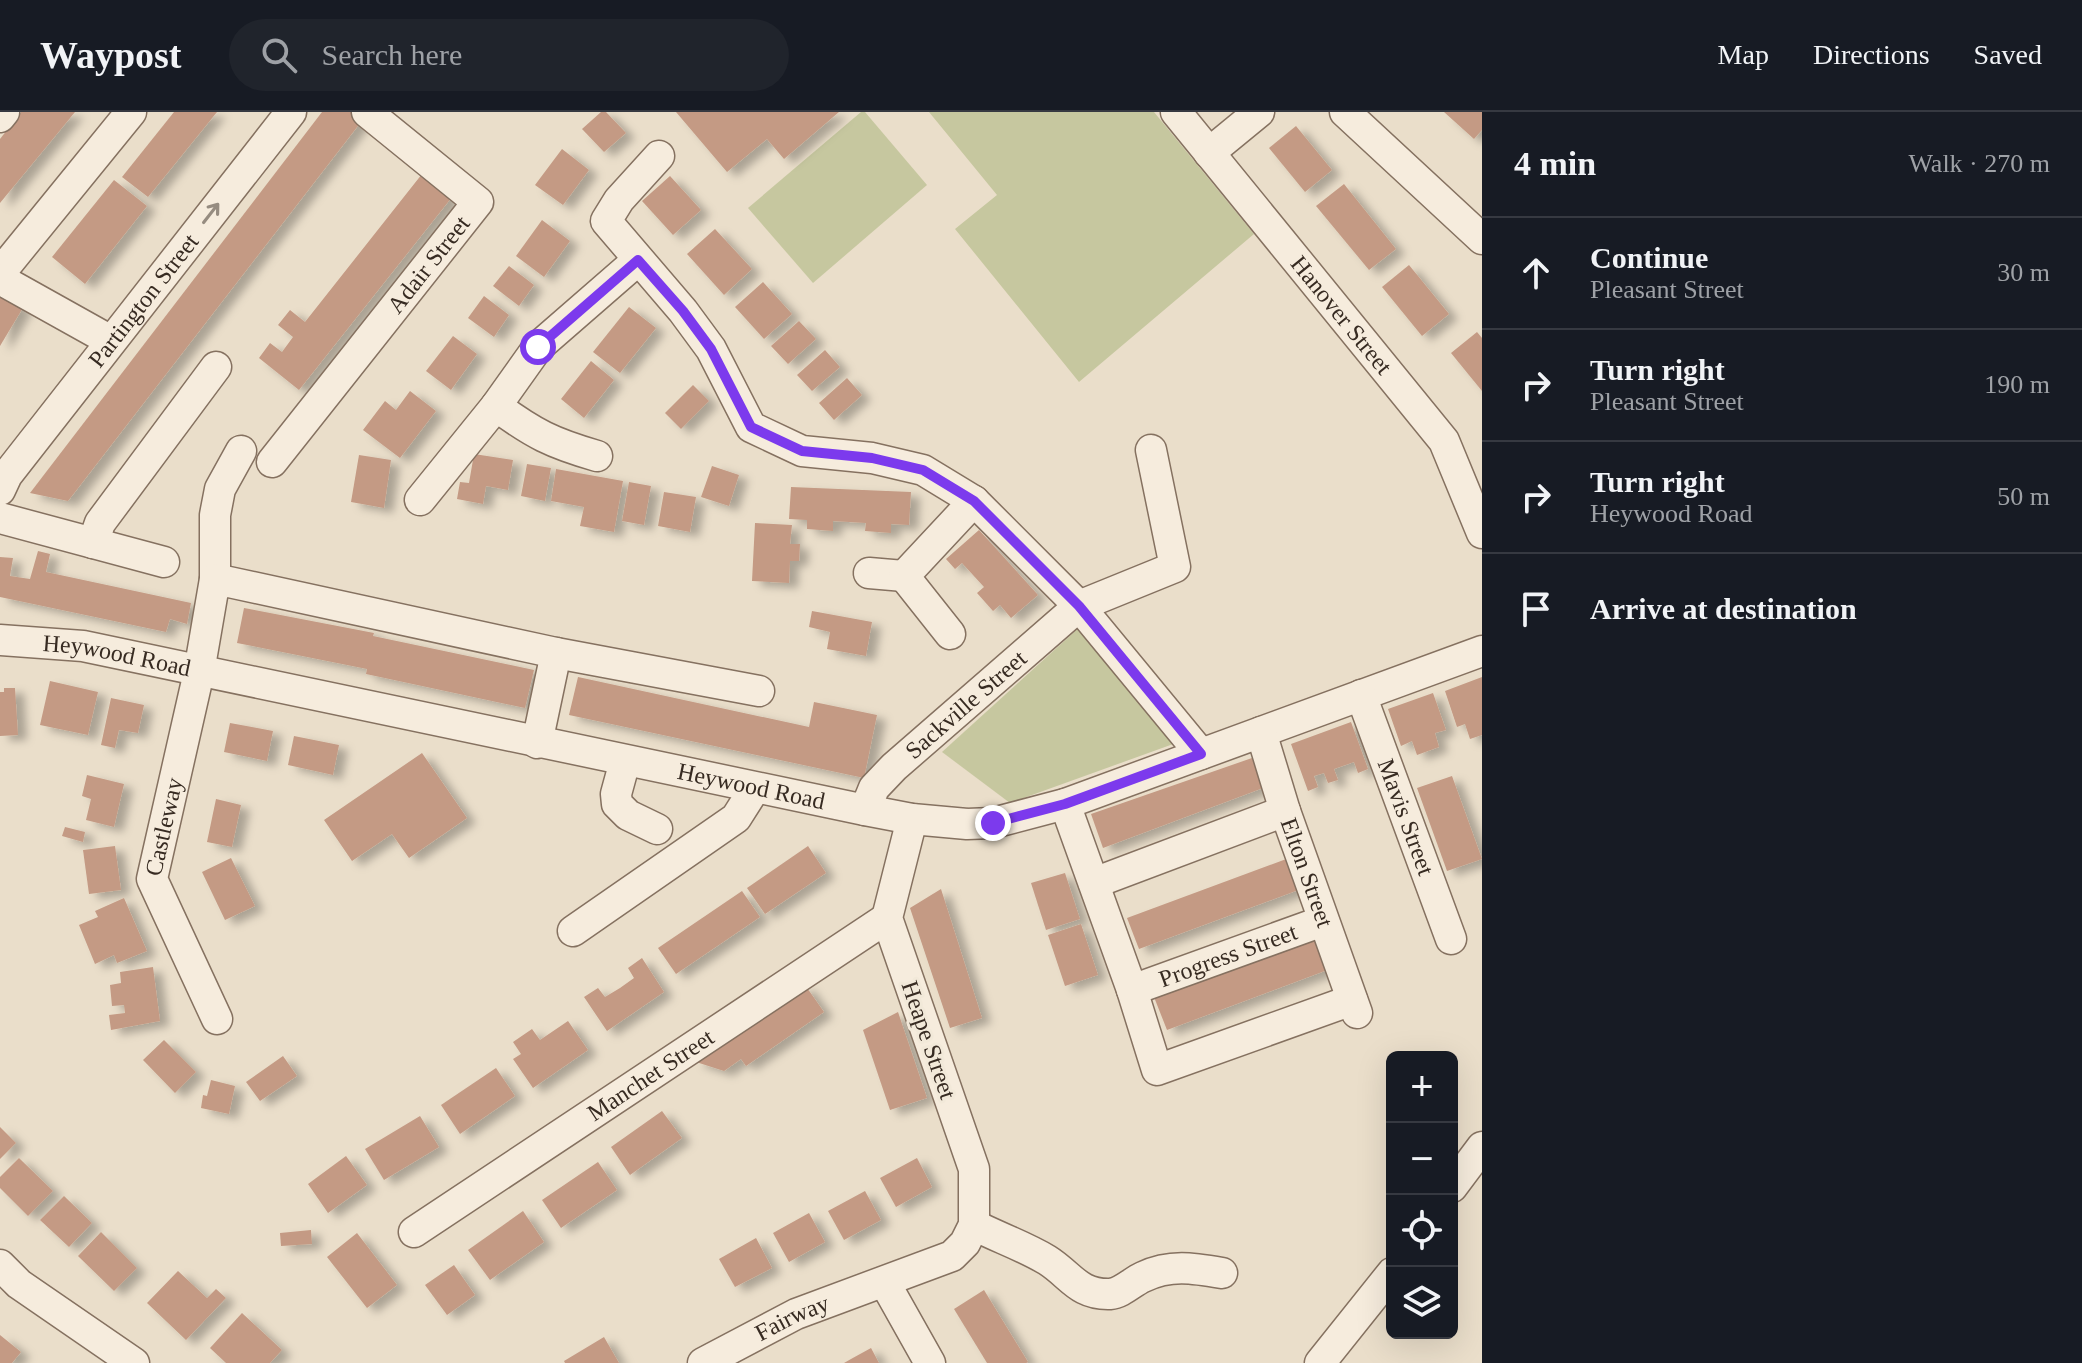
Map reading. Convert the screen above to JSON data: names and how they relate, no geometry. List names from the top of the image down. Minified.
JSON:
{"streets":{"street":["Adair Street","Partington Street","Hanover Street","Heywood Road","Sackville Street","Mavis Street","Castleway","Elton Street","Progress Street","Heape Street","Manchet Street","Fairway"]},"crossings":[["Heywood Road","Sackville Street"],["Heywood Road","Mavis Street"],["Heywood Road","Castleway"],["Heywood Road","Elton Street"],["Elton Street","Progress Street"],["Heape Street","Manchet Street"],["Heape Street","Fairway"]],"page":{"header":"Waypost","search":"Search here","nav":["Map","Directions","Saved"],"heading":["4 min","Walk · 270 m"],"list":[["Continue","Pleasant Street","30 m"],["Turn right","Pleasant Street","190 m"],["Turn right","Heywood Road","50 m"],"Arrive at destination"],"map_buttons":["+","−"]}}
